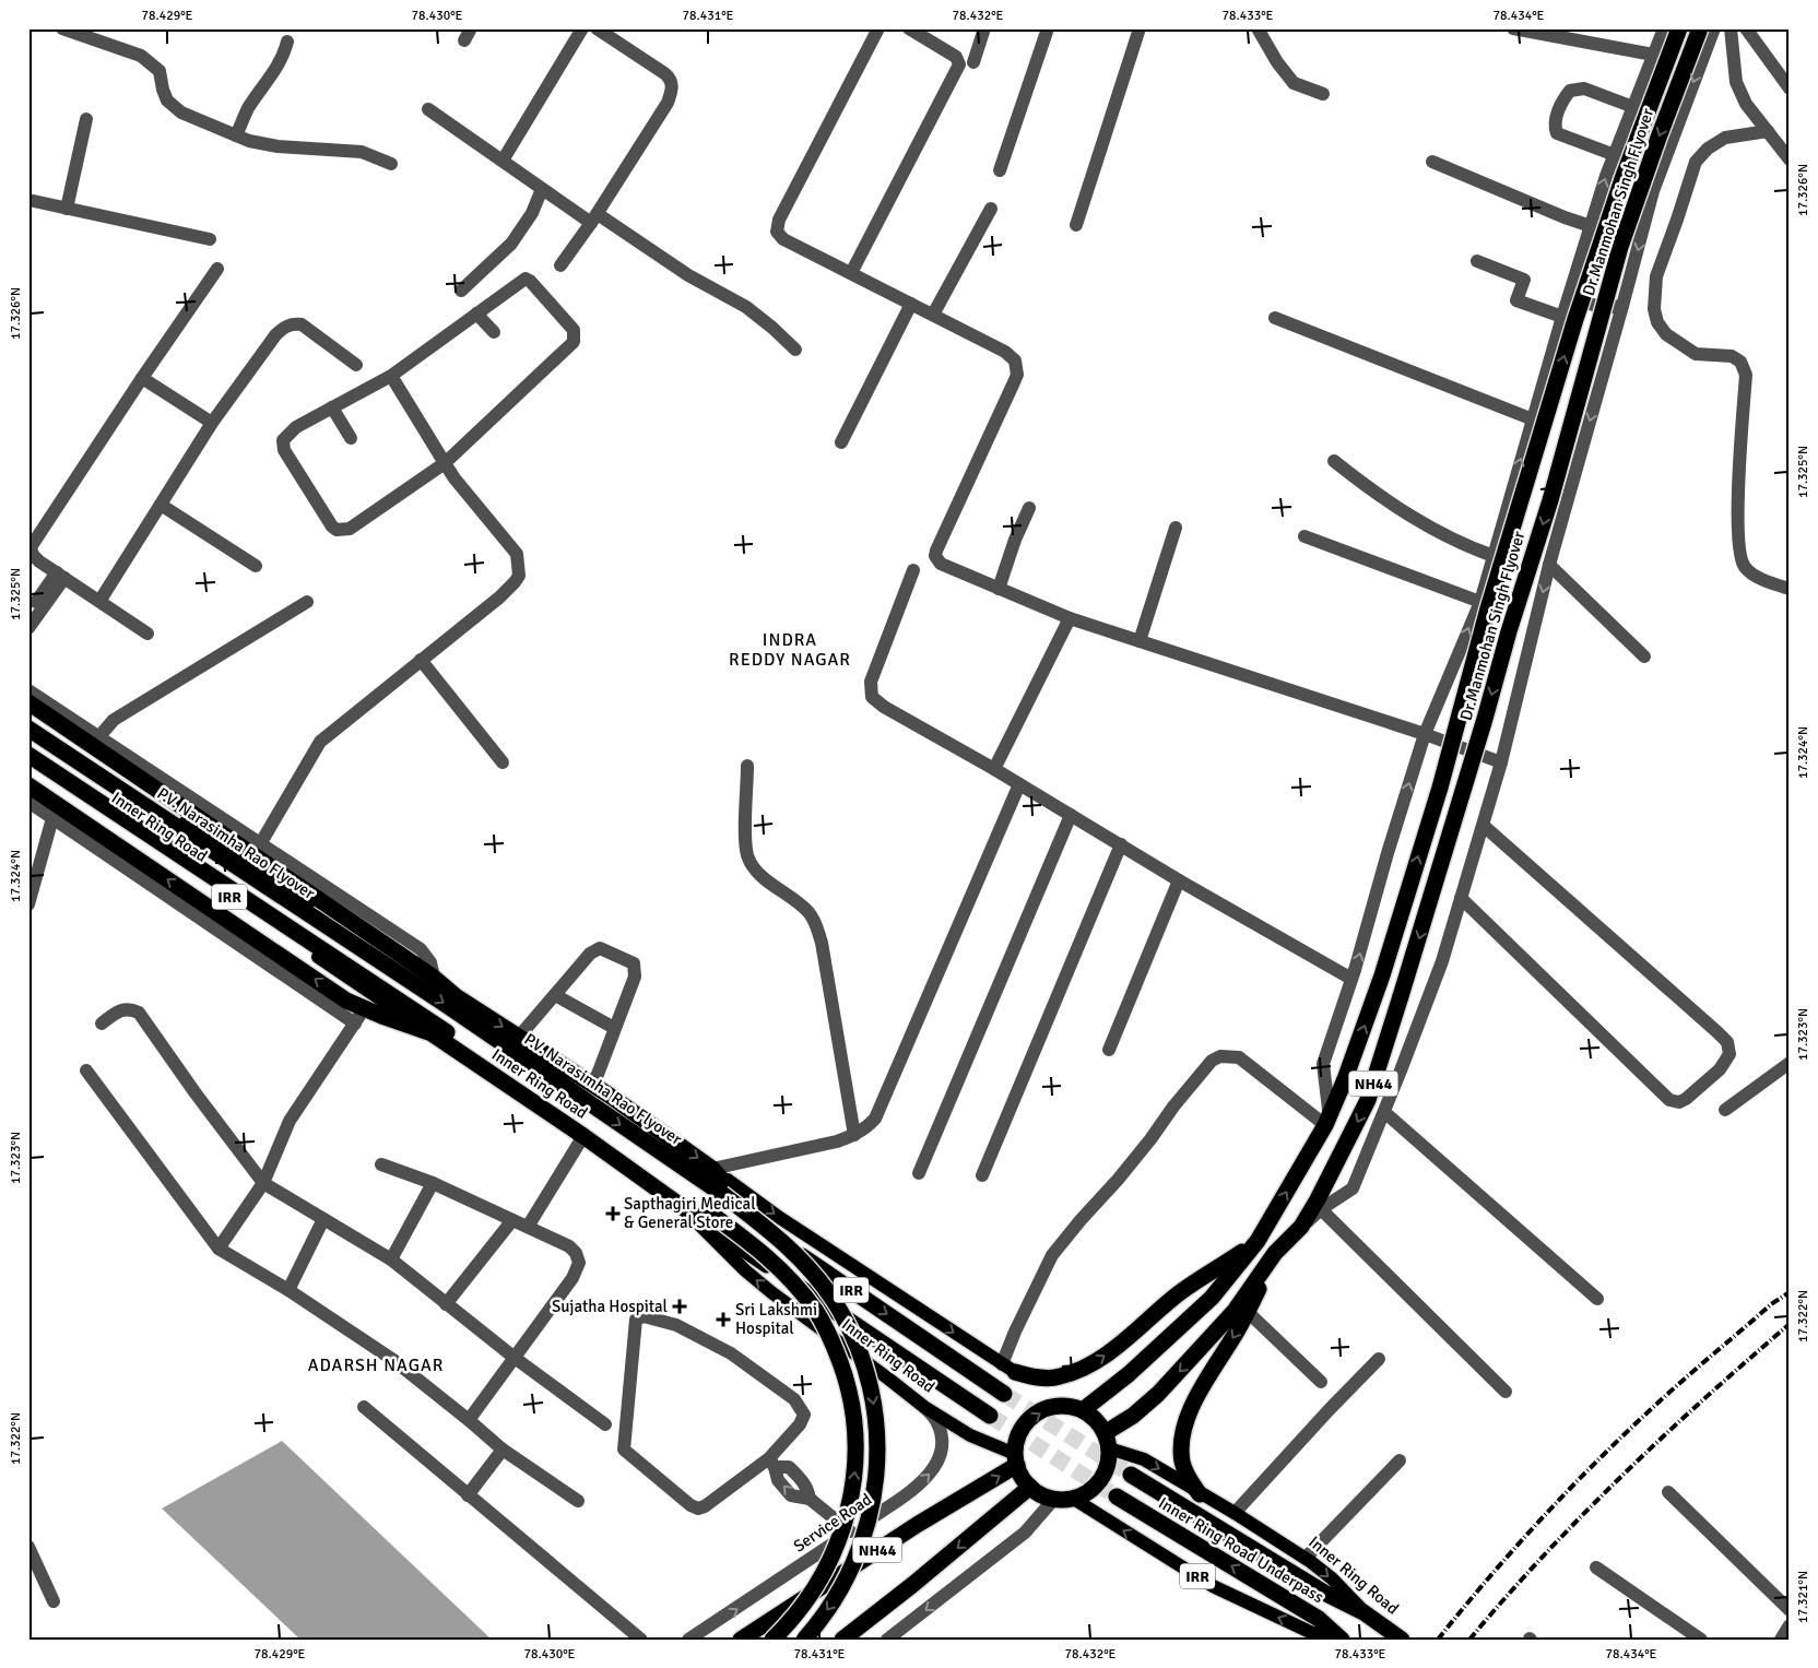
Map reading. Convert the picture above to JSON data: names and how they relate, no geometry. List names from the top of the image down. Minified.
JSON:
{"streets":{"highway":["Dr.Manmohan Singh Flyover","Inner Ring Road","P.V. Narasimha Rao Flyover","IRR","NH44","Inner Ring Road Underpass"],"street":["Service Road"]},"crossings":[["Dr.Manmohan Singh Flyover","NH44"],["Inner Ring Road","IRR"],["Inner Ring Road","NH44"],["Inner Ring Road","Service Road"],["Inner Ring Road","Inner Ring Road Underpass"],["IRR","NH44"]],"districts":["INDRA REDDY NAGAR","ADARSH NAGAR"],"places":{"health":["Sapthagiri Medical & General Store","Sujatha Hospital","Sri Lakshmi Hospital"]},"coordinates":["78.429°E","78.430°E","78.431°E","78.432°E","78.433°E","78.434°E","17.326°N","17.325°N","17.324°N","17.323°N","17.322°N","17.321°N"]}
